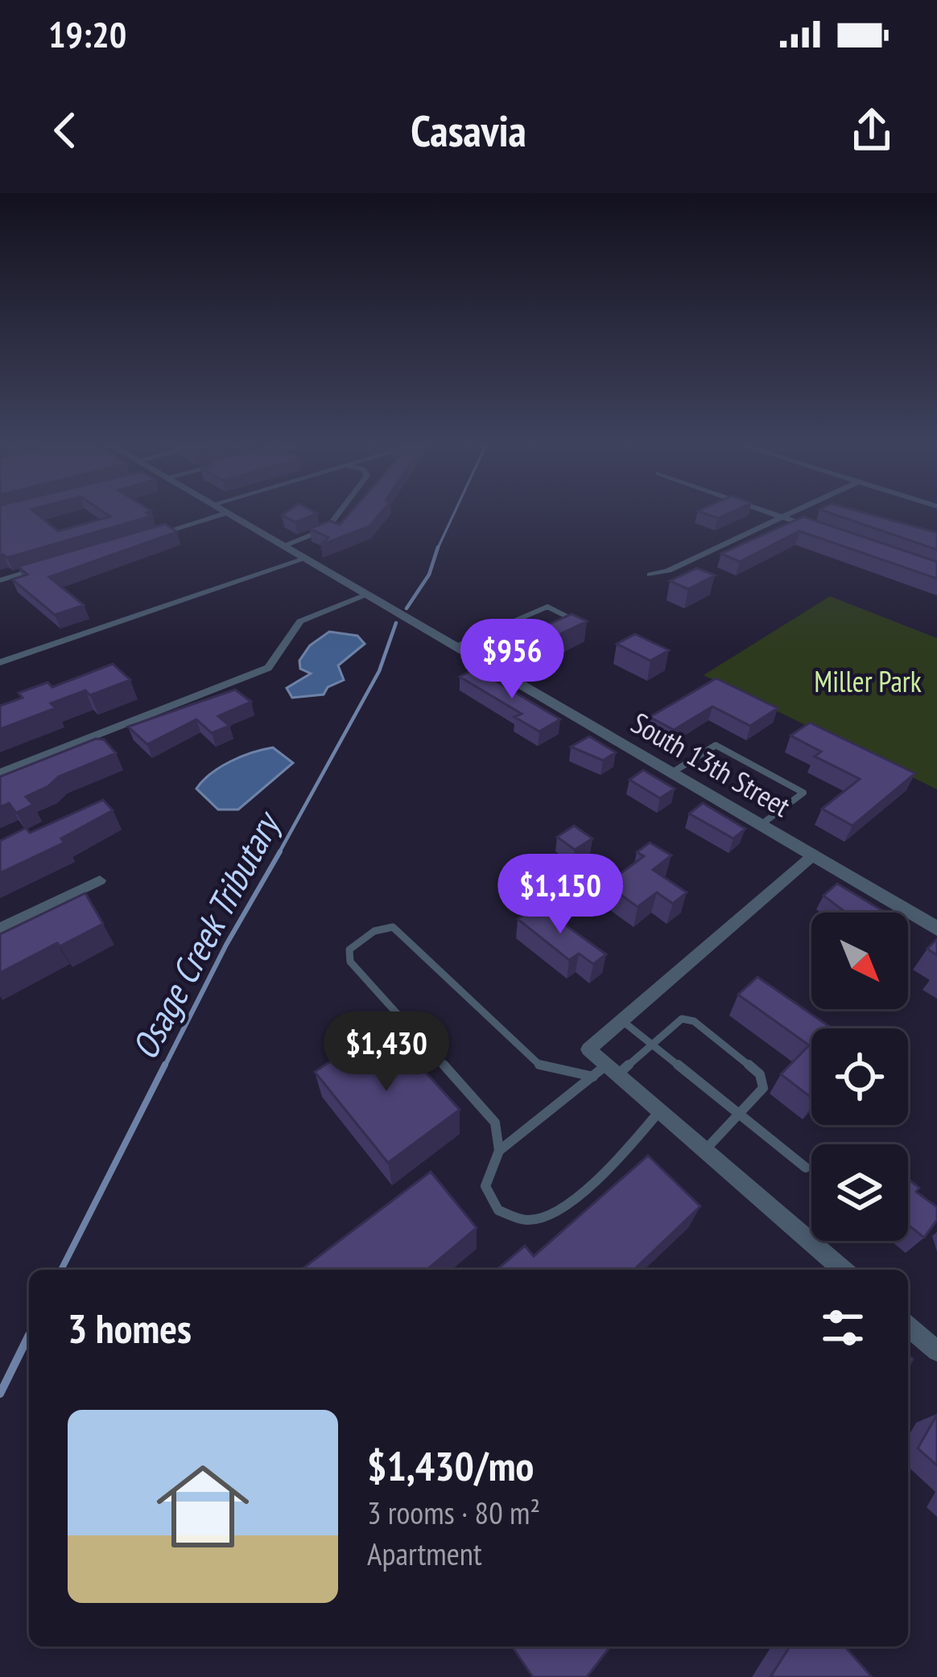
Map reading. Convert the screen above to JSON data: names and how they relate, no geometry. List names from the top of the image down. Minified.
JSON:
{"streets":{"street":["South 13th Street"]},"water":["Osage Creek Tributary"],"parks":["Miller Park"],"north":"bottom right","page":{"status":"19:20","header":"Casavia","price":["$956","$1,150","$1,430"],"heading":"3 homes","list":[{"name":"$1,430/mo","note":"3 rooms · 80 m² · Apartment"}]}}
